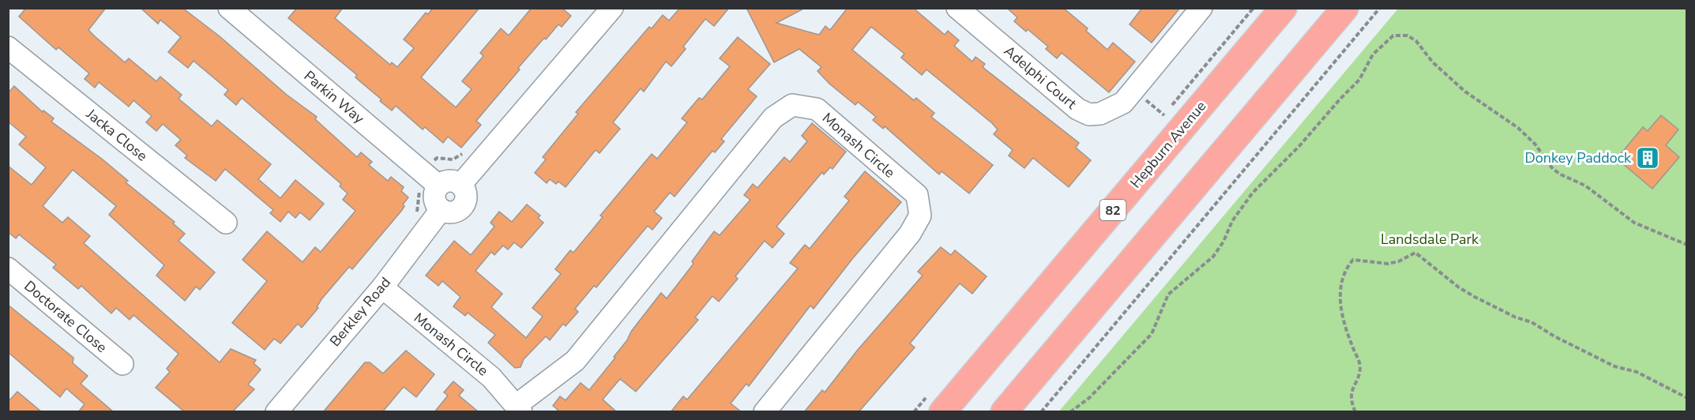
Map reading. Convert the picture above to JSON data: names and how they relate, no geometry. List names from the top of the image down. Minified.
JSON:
{"streets":{"main road":["Hepburn Avenue","82"],"street":["Adelphi Court","Parkin Way","Jacka Close","Monash Circle","Berkley Road","Doctorate Close"]},"crossings":[["Parkin Way","Berkley Road"],["Monash Circle","Berkley Road"]],"parks":["Landsdale Park"],"places":{"building":["Donkey Paddock"]}}
